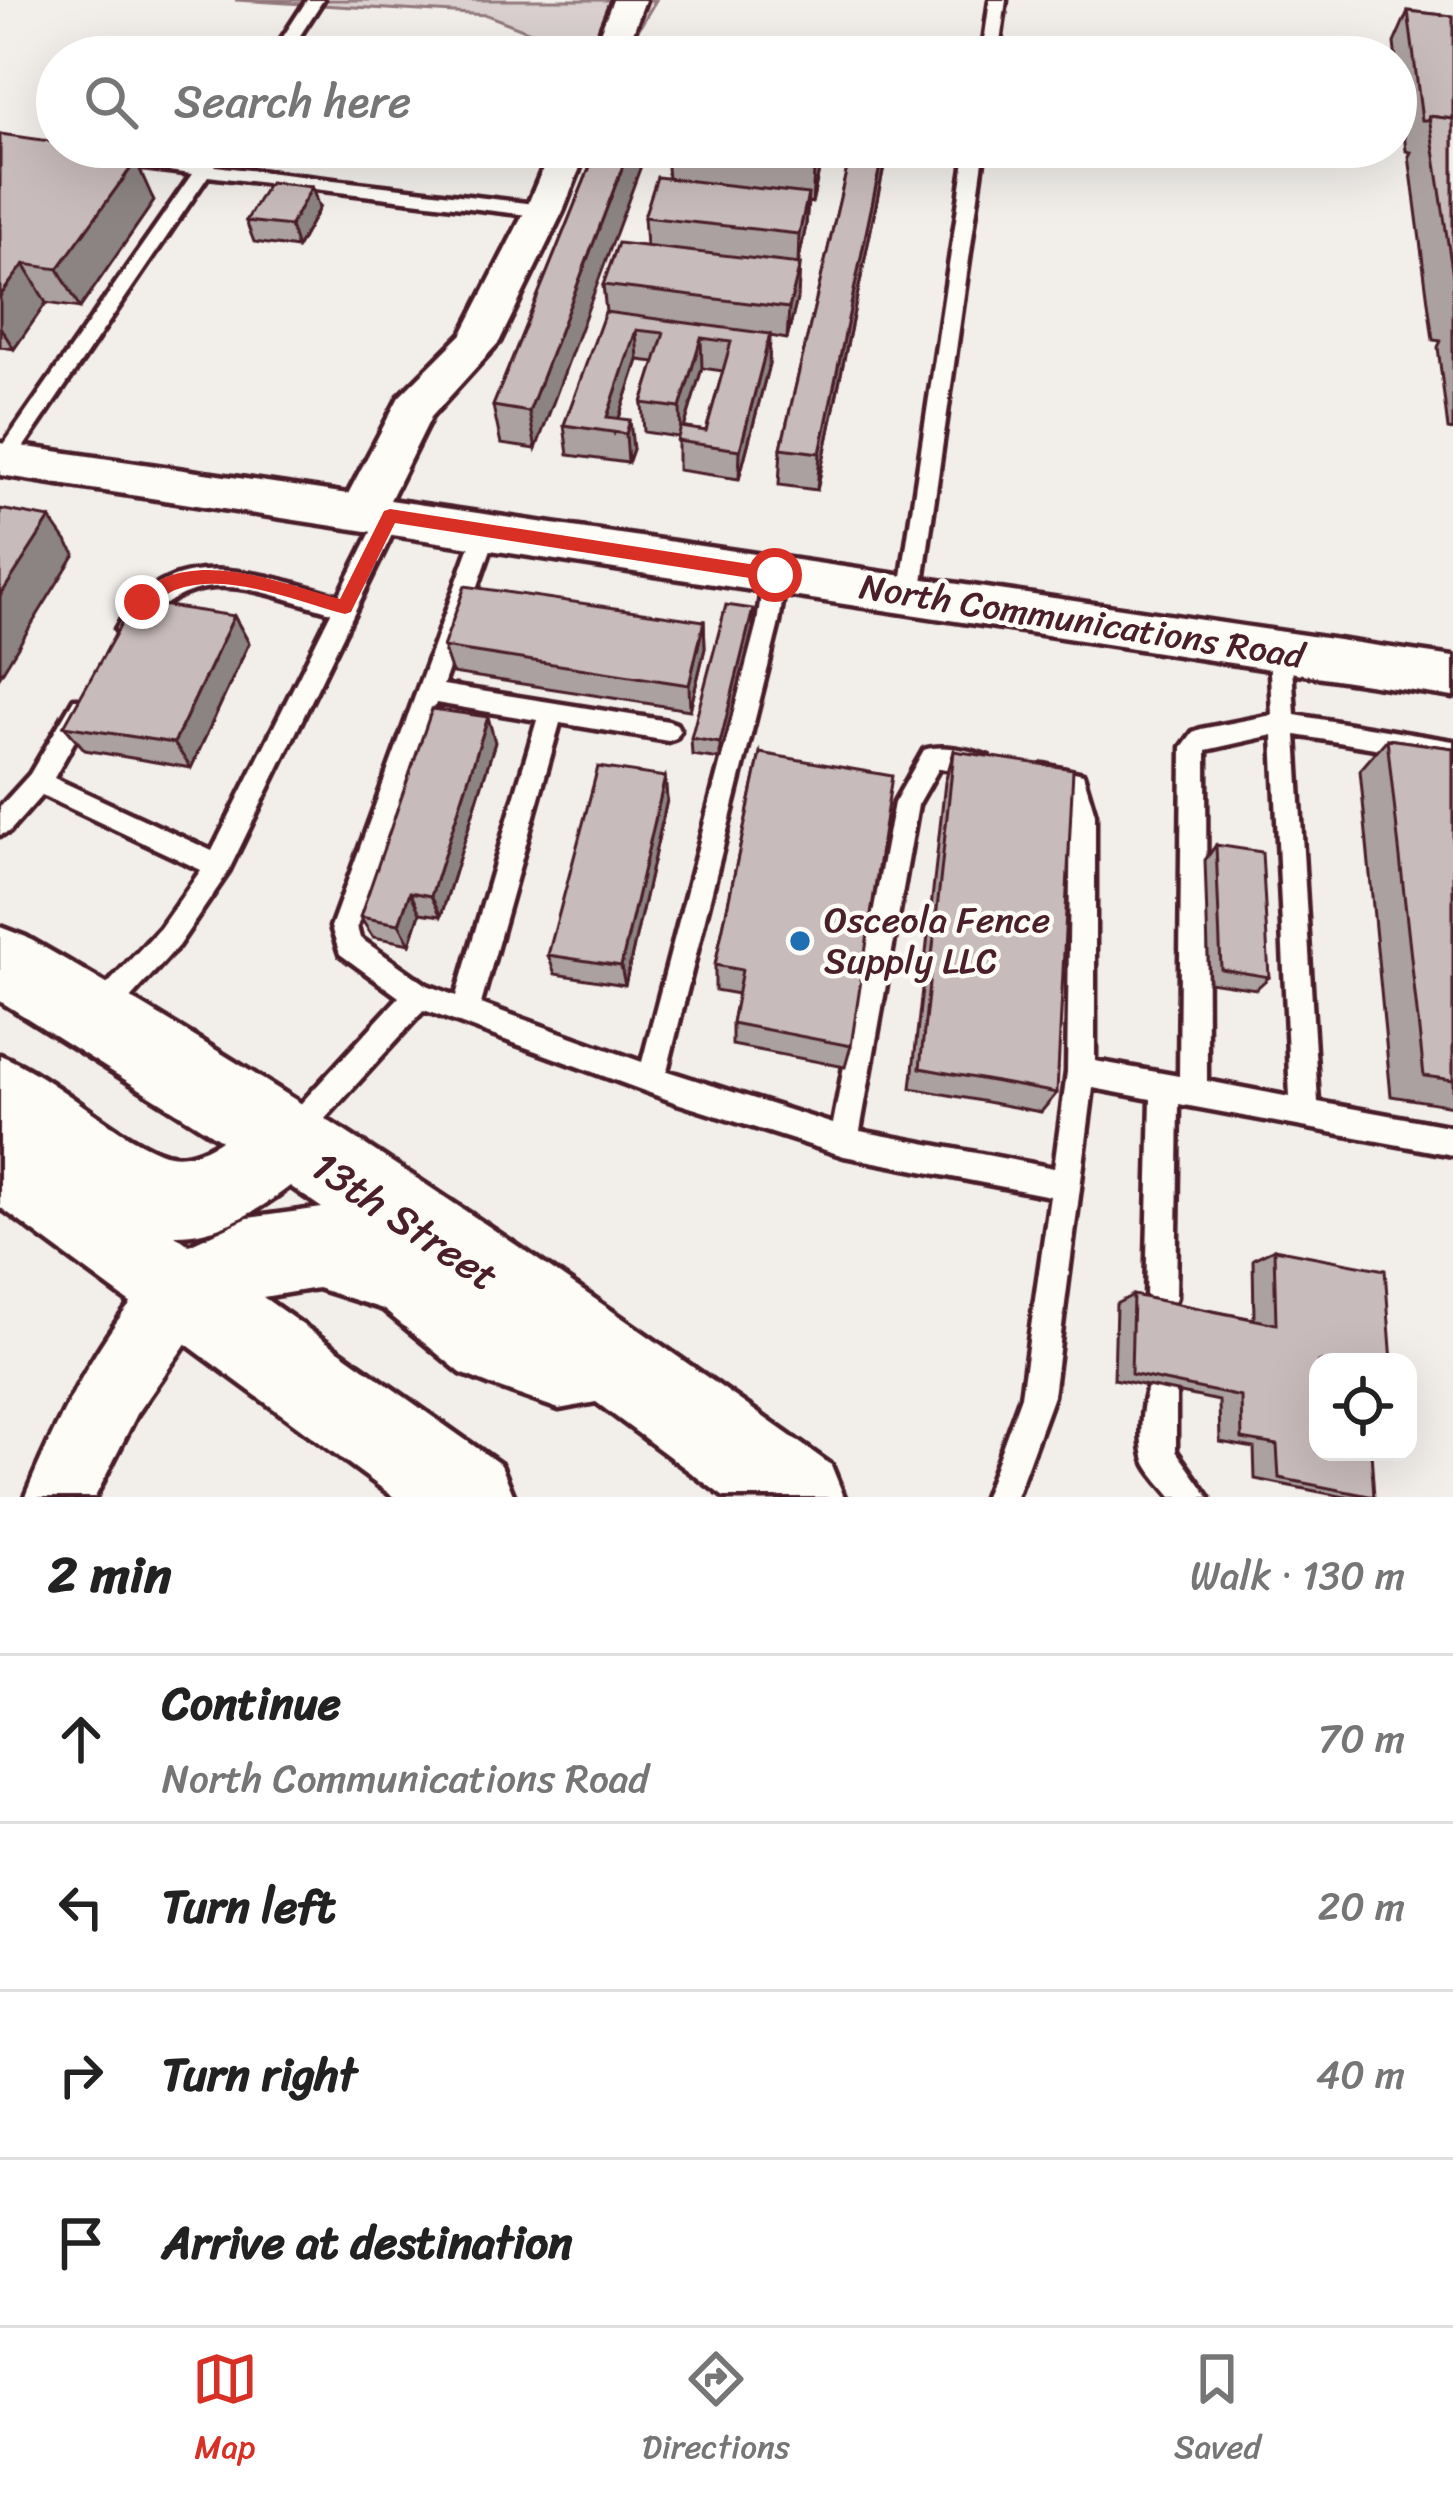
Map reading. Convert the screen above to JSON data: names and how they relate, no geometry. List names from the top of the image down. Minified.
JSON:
{"streets":{"highway":["13th Street"],"street":["North Communications Road"]},"places":["Osceola Fence Supply LLC"],"page":{"search":"Search here","heading":["2 min","Walk · 130 m"],"list":[["Continue","North Communications Road","70 m"],["Turn left","20 m"],["Turn right","40 m"],"Arrive at destination"],"nav":["Map","Directions","Saved"]}}
